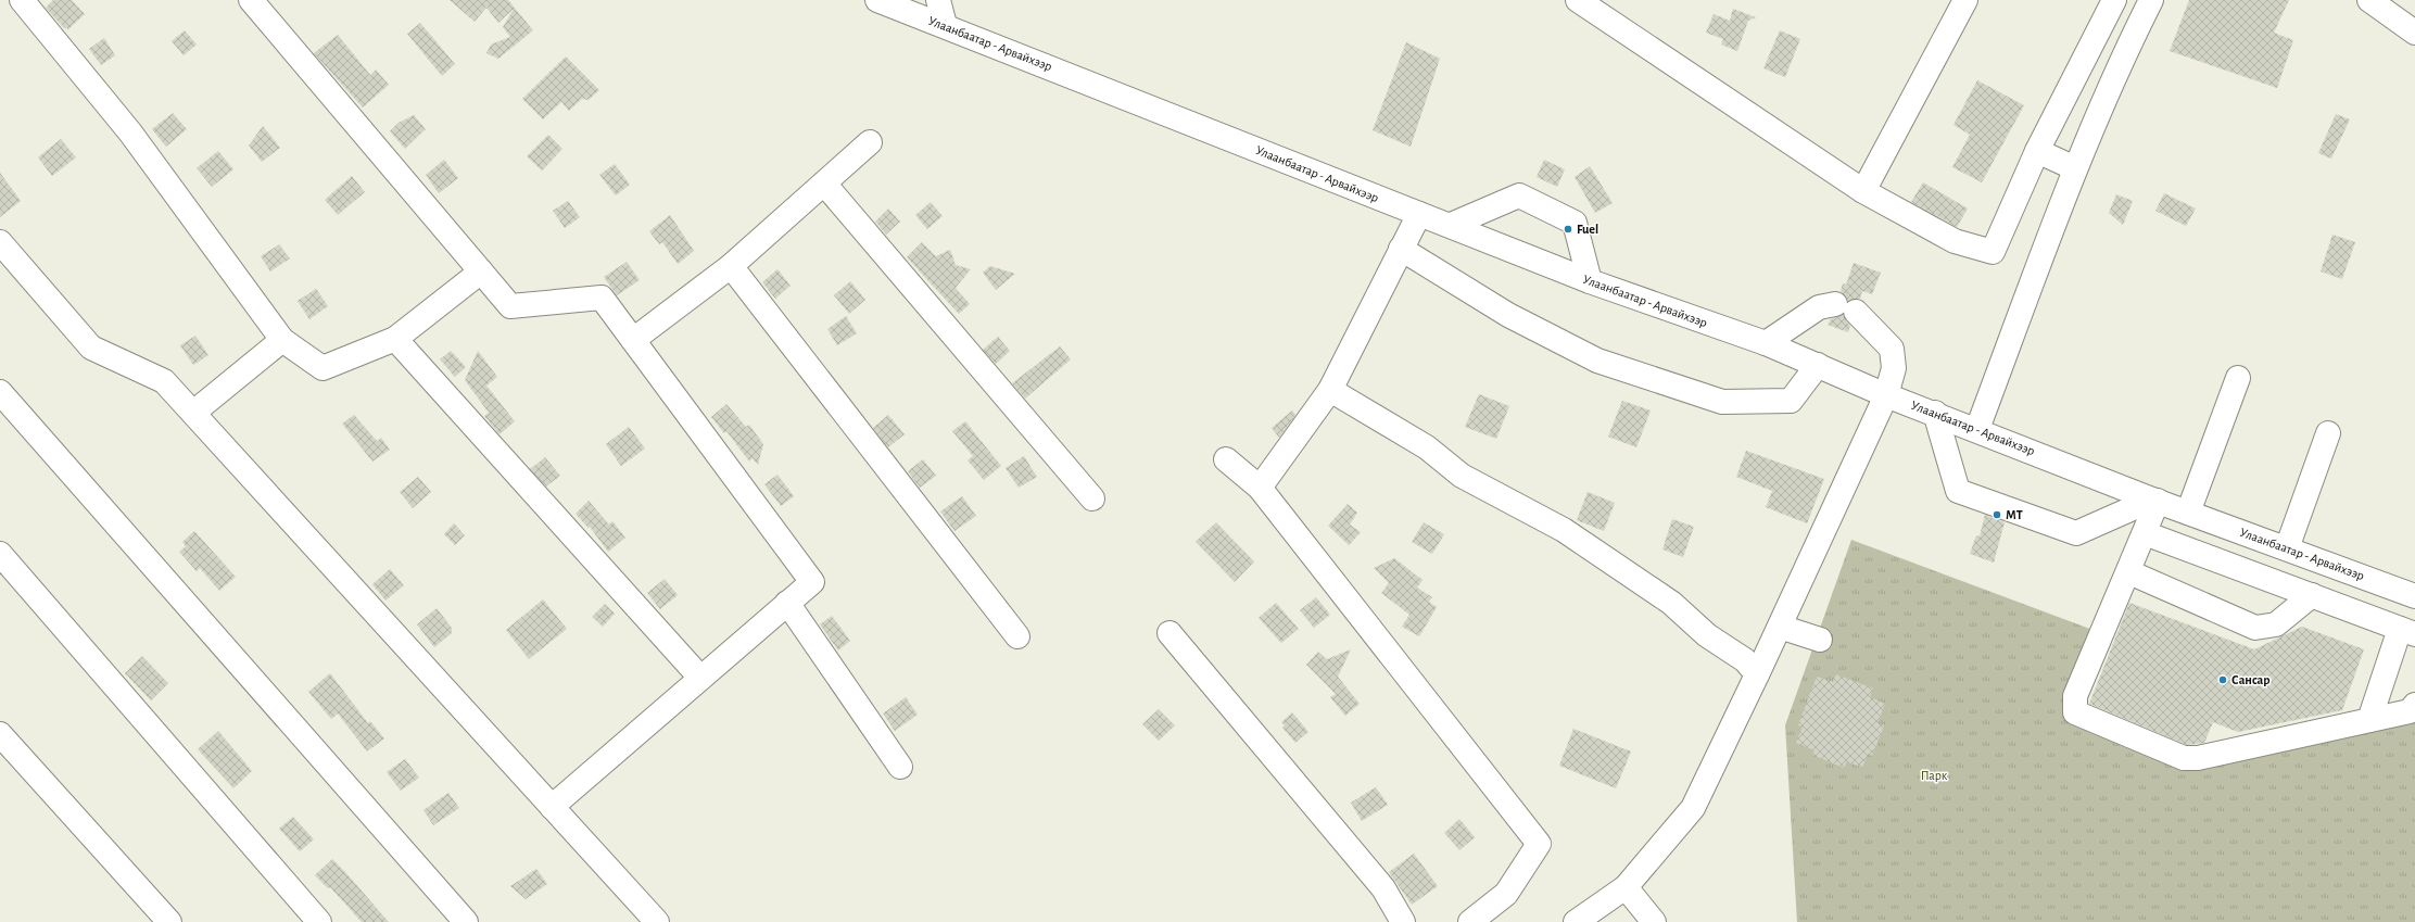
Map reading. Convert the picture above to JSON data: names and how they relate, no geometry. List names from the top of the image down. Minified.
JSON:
{"streets":{"main road":["Улаанбаатар - Арвайхээр"]},"parks":["Парк"],"places":["Fuel","МТ","Сансар"]}
